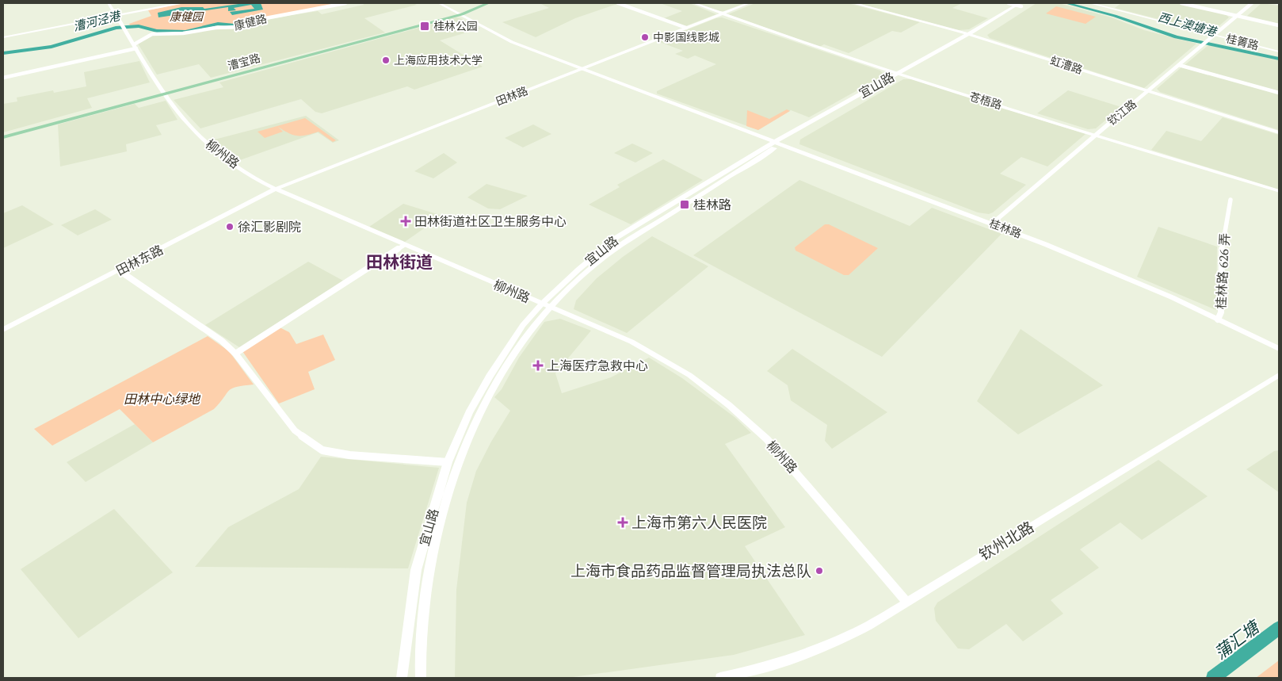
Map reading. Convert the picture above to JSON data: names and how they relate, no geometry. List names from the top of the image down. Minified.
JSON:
{"streets":{"main road":["漕宝路","虹漕路","宜山路","桂林路"],"street":["康健路","桂箐路","田林路","苍梧路","钦江路","柳州路","田林东路","桂林路 626 弄","钦州北路"]},"crossings":[["康健路","柳州路"],["桂箐路","钦江路"],["漕宝路","柳州路"],["漕宝路","桂林路"],["虹漕路","宜山路"],["虹漕路","钦江路"],["宜山路","苍梧路"],["宜山路","柳州路"],["宜山路","桂林路"],["田林路","苍梧路"],["田林路","柳州路"],["田林路","桂林路"],["田林路","田林东路"],["苍梧路","钦江路"],["钦江路","桂林路"],["柳州路","田林东路"],["柳州路","钦州北路"],["桂林路","桂林路 626 弄"]],"districts":["田林街道"],"water":["漕河泾港","西上澳塘港","蒲汇塘"],"parks":["康健园","田林中心绿地"],"places":{"transit":["桂林公园","桂林路"],"other":["中影国线影城","上海应用技术大学","徐汇影剧院","上海市食品药品监督管理局执法总队"],"health":["田林街道社区卫生服务中心","上海医疗急救中心","上海市第六人民医院"]}}
